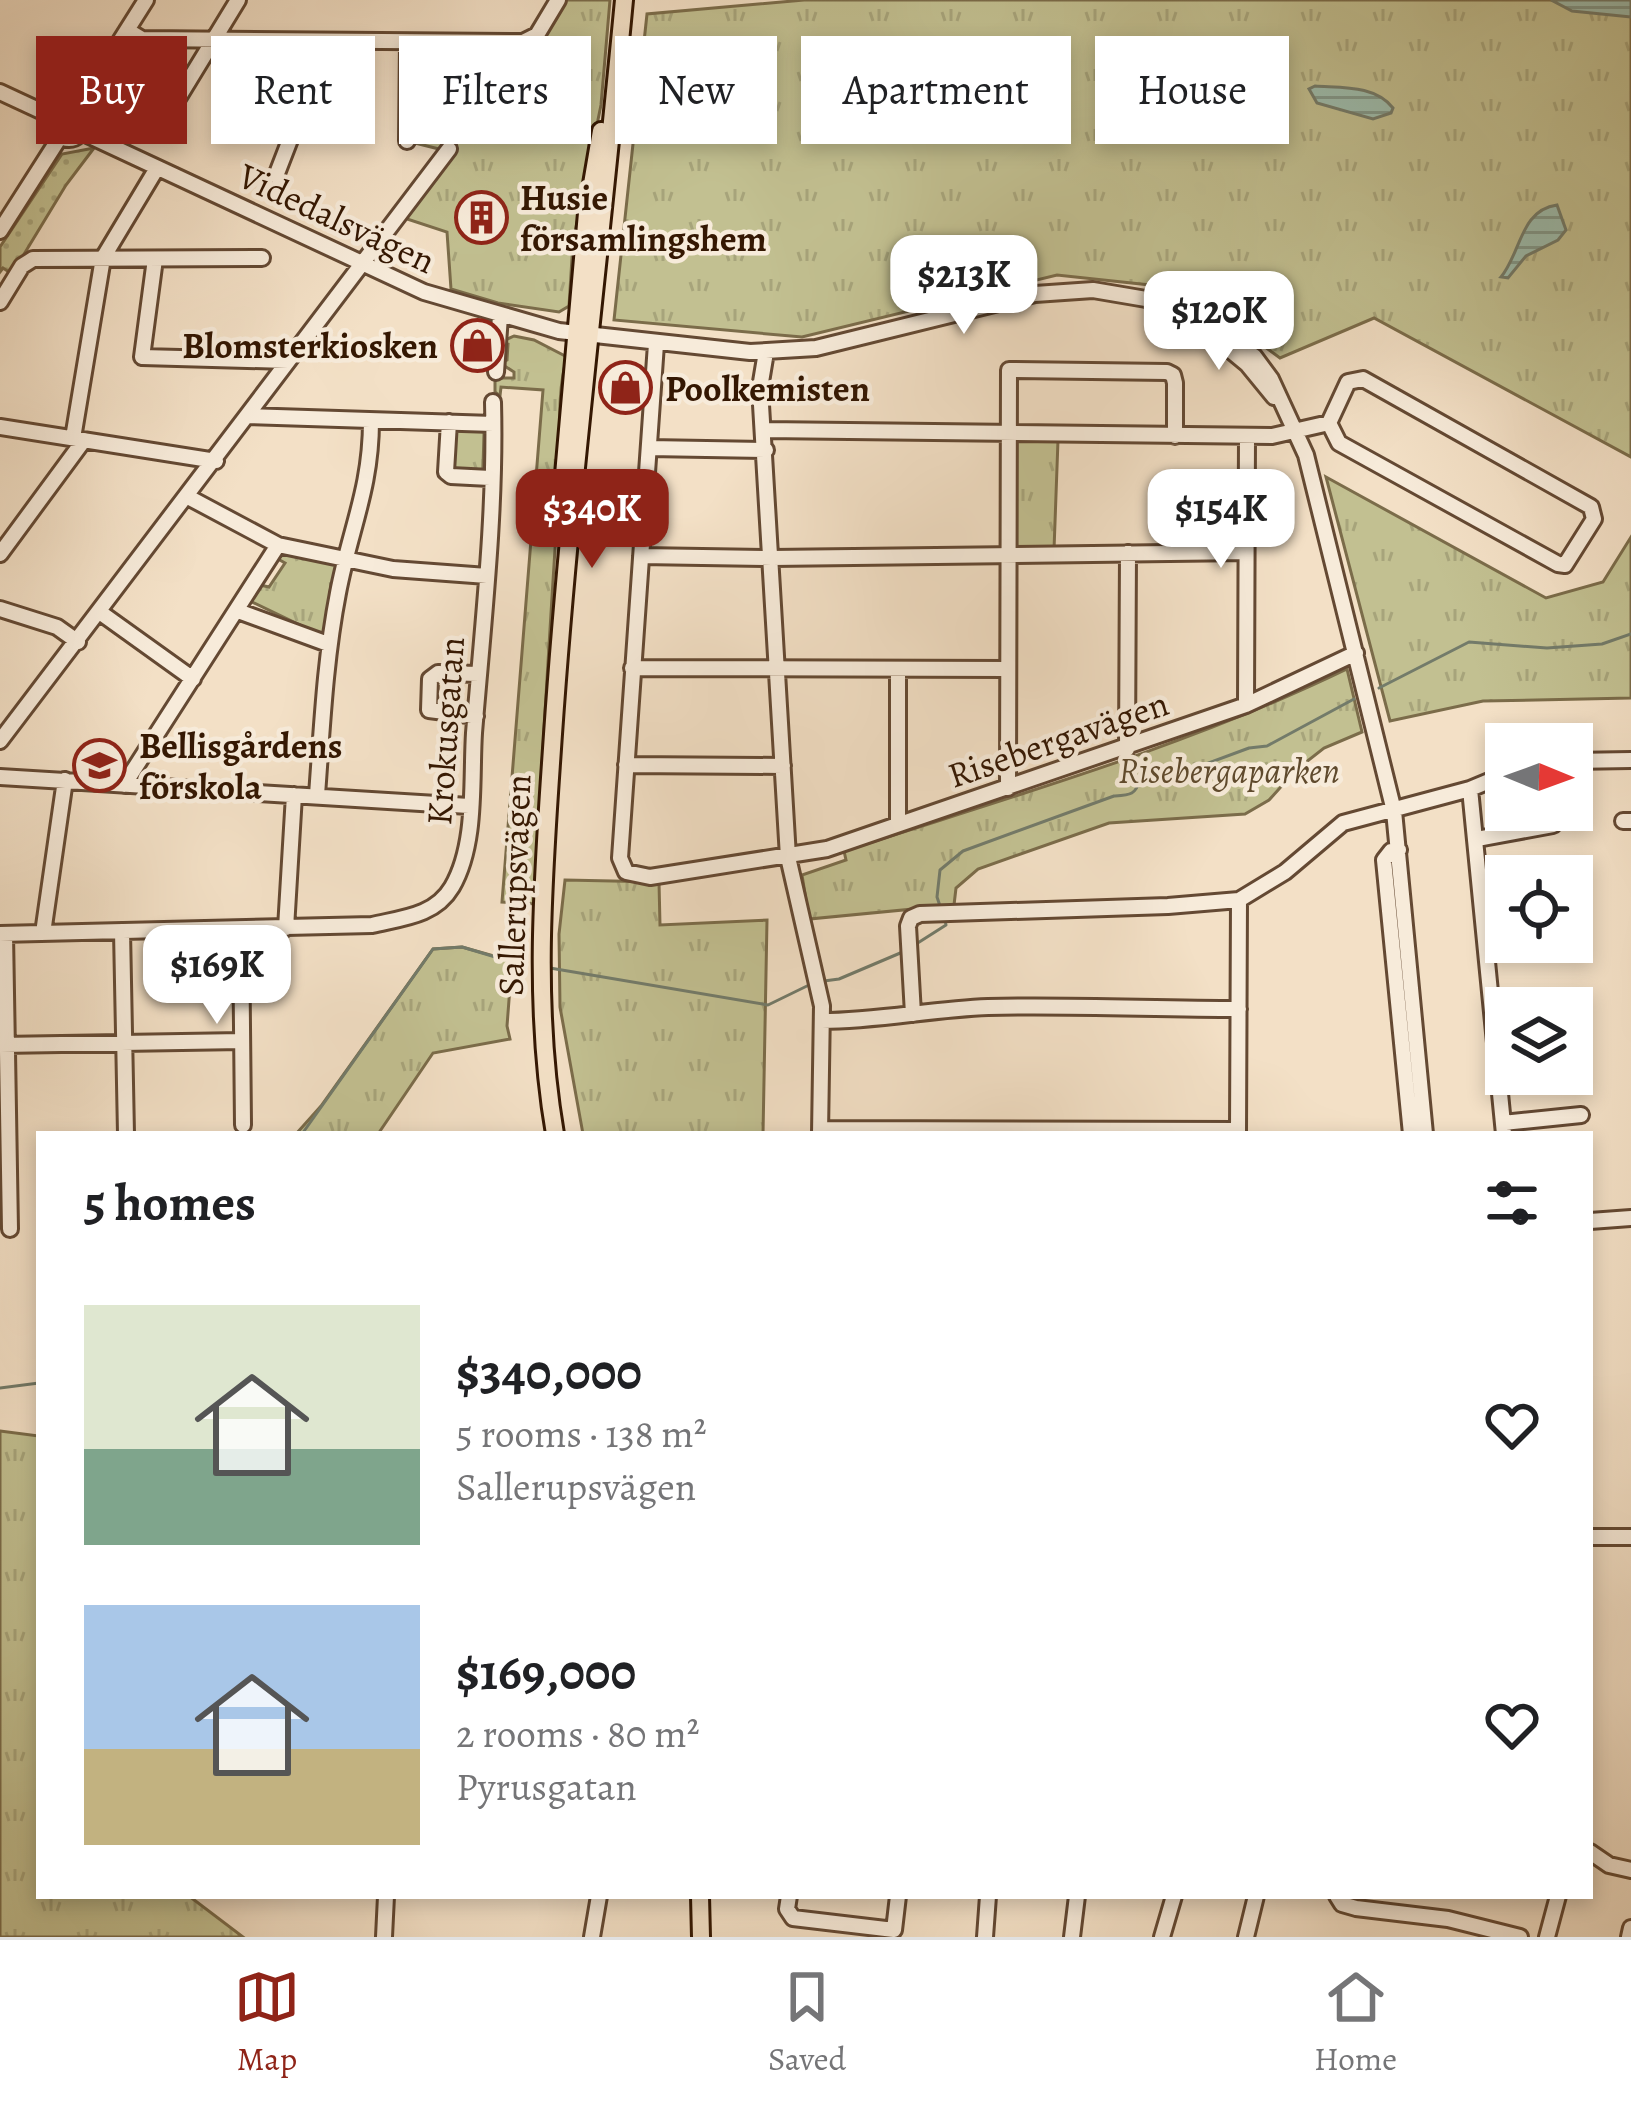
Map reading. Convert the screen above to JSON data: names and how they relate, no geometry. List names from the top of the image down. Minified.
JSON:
{"streets":{"main road":["Sallerupsvägen"],"street":["Videdalsvägen","Krokusgatan","Risebergavägen"]},"crossings":[["Videdalsvägen","Sallerupsvägen"]],"parks":["Risebergaparken"],"places":{"building":["Husie församlingshem"],"shop":["Blomsterkiosken","Poolkemisten"],"school or university":["Bellisgårdens förskola"]},"north":"right","page":{"chip":["Buy","Rent","Filters","New","Apartment","House"],"price":["$213K","$120K","$340K","$154K","$169K"],"heading":"5 homes","list":[{"name":"$340,000","note":"5 rooms · 138 m² · Sallerupsvägen"},{"name":"$169,000","note":"2 rooms · 80 m² · Pyrusgatan"}],"tabs":["Map","Saved","Home"]}}
